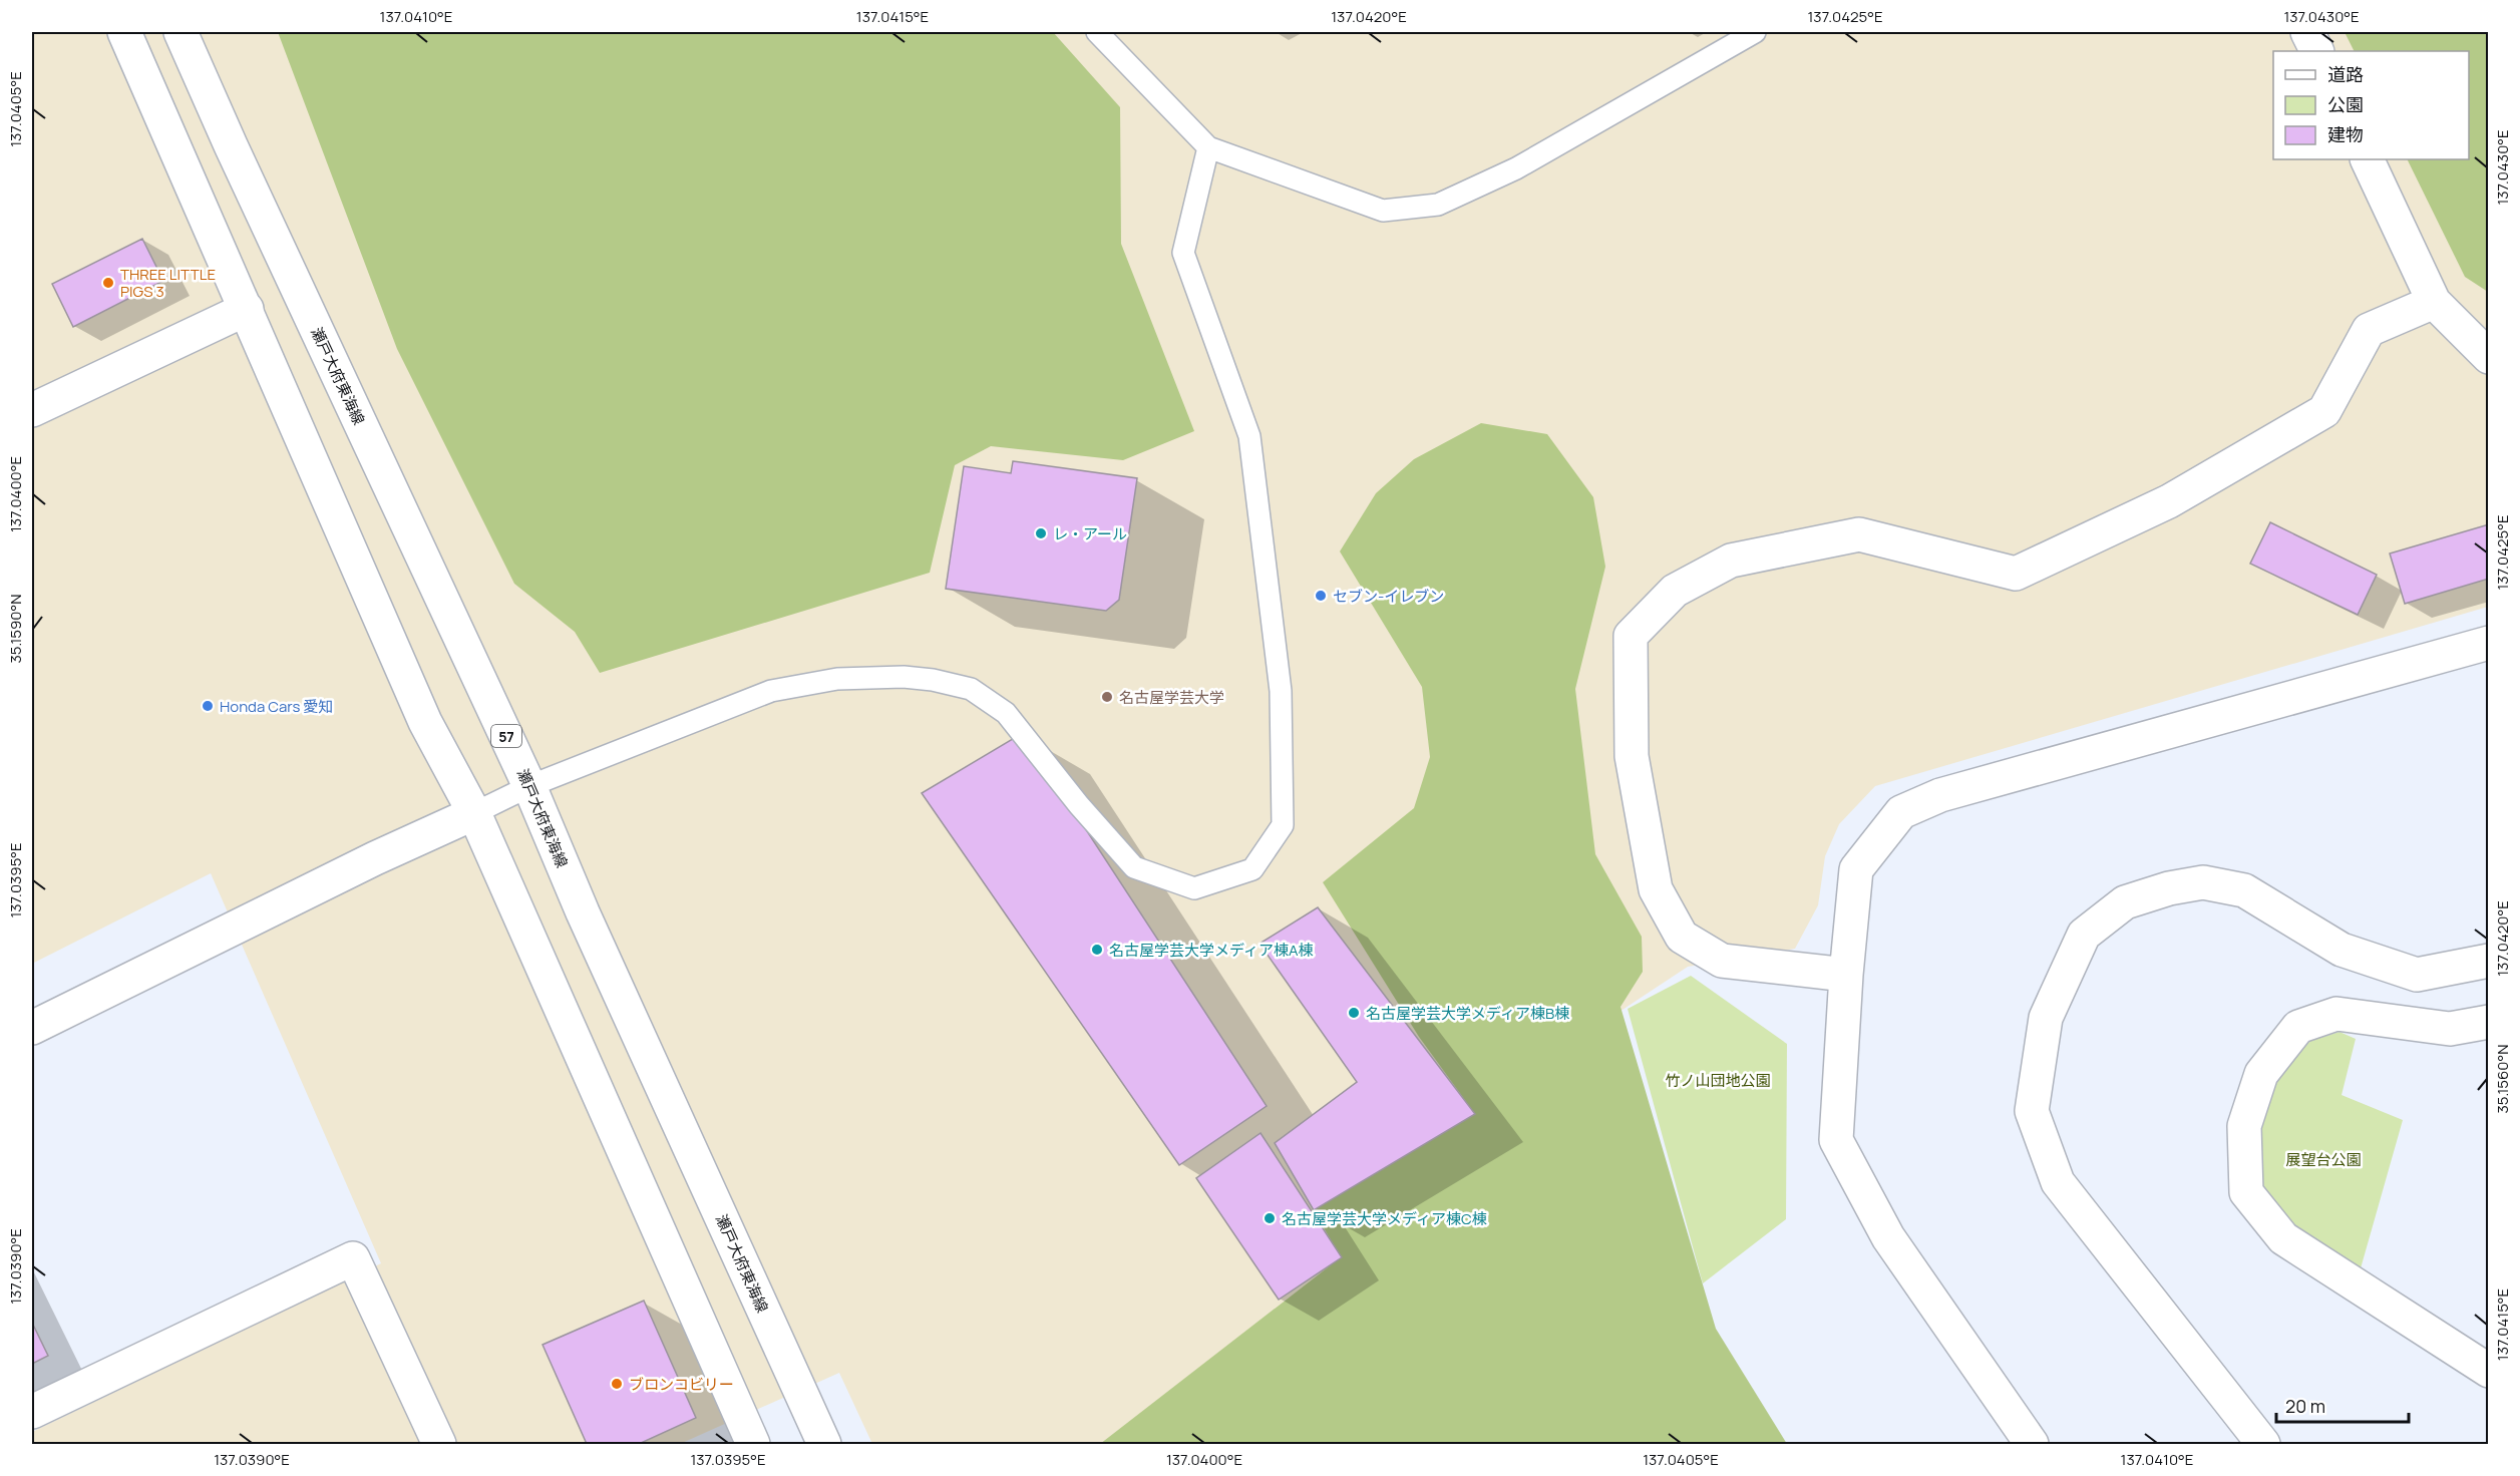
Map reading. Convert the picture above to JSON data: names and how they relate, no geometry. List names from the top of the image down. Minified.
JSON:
{"streets":{"street":["瀬戸大府東海線","57"]},"parks":["竹ノ山団地公園","展望台公園"],"places":["THREE LITTLE PIGS 3","レ・アール","セブン-イレブン","名古屋学芸大学","Honda Cars 愛知","名古屋学芸大学メディア棟A棟","名古屋学芸大学メディア棟B棟","名古屋学芸大学メディア棟C棟","ブロンコビリー"],"legend":["道路","公園","建物"],"scale_bar":"20 m","coordinates":["137.0410°E","137.0415°E","137.0420°E","137.0425°E","137.0430°E","137.0405°E","137.0400°E","35.1590°N","137.0395°E","35.1560°N","137.0390°E"]}
